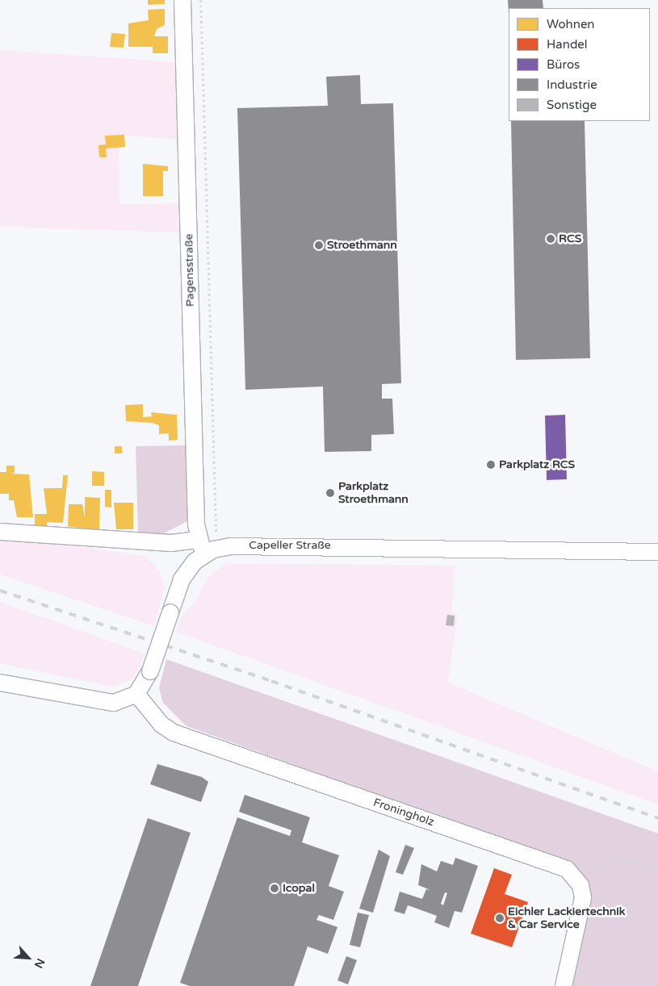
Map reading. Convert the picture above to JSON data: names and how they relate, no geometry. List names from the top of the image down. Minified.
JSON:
{"streets":{"street":["Pagensstraße","Capeller Straße","Froningholz"]},"crossings":[["Pagensstraße","Capeller Straße"]],"places":["RCS","Stroethmann","Parkplatz RCS","Parkplatz Stroethmann","Icopal","Eichler Lackiertechnik & Car Service"],"legend":["Wohnen","Handel","Büros","Industrie","Sonstige"],"north":"bottom right"}
